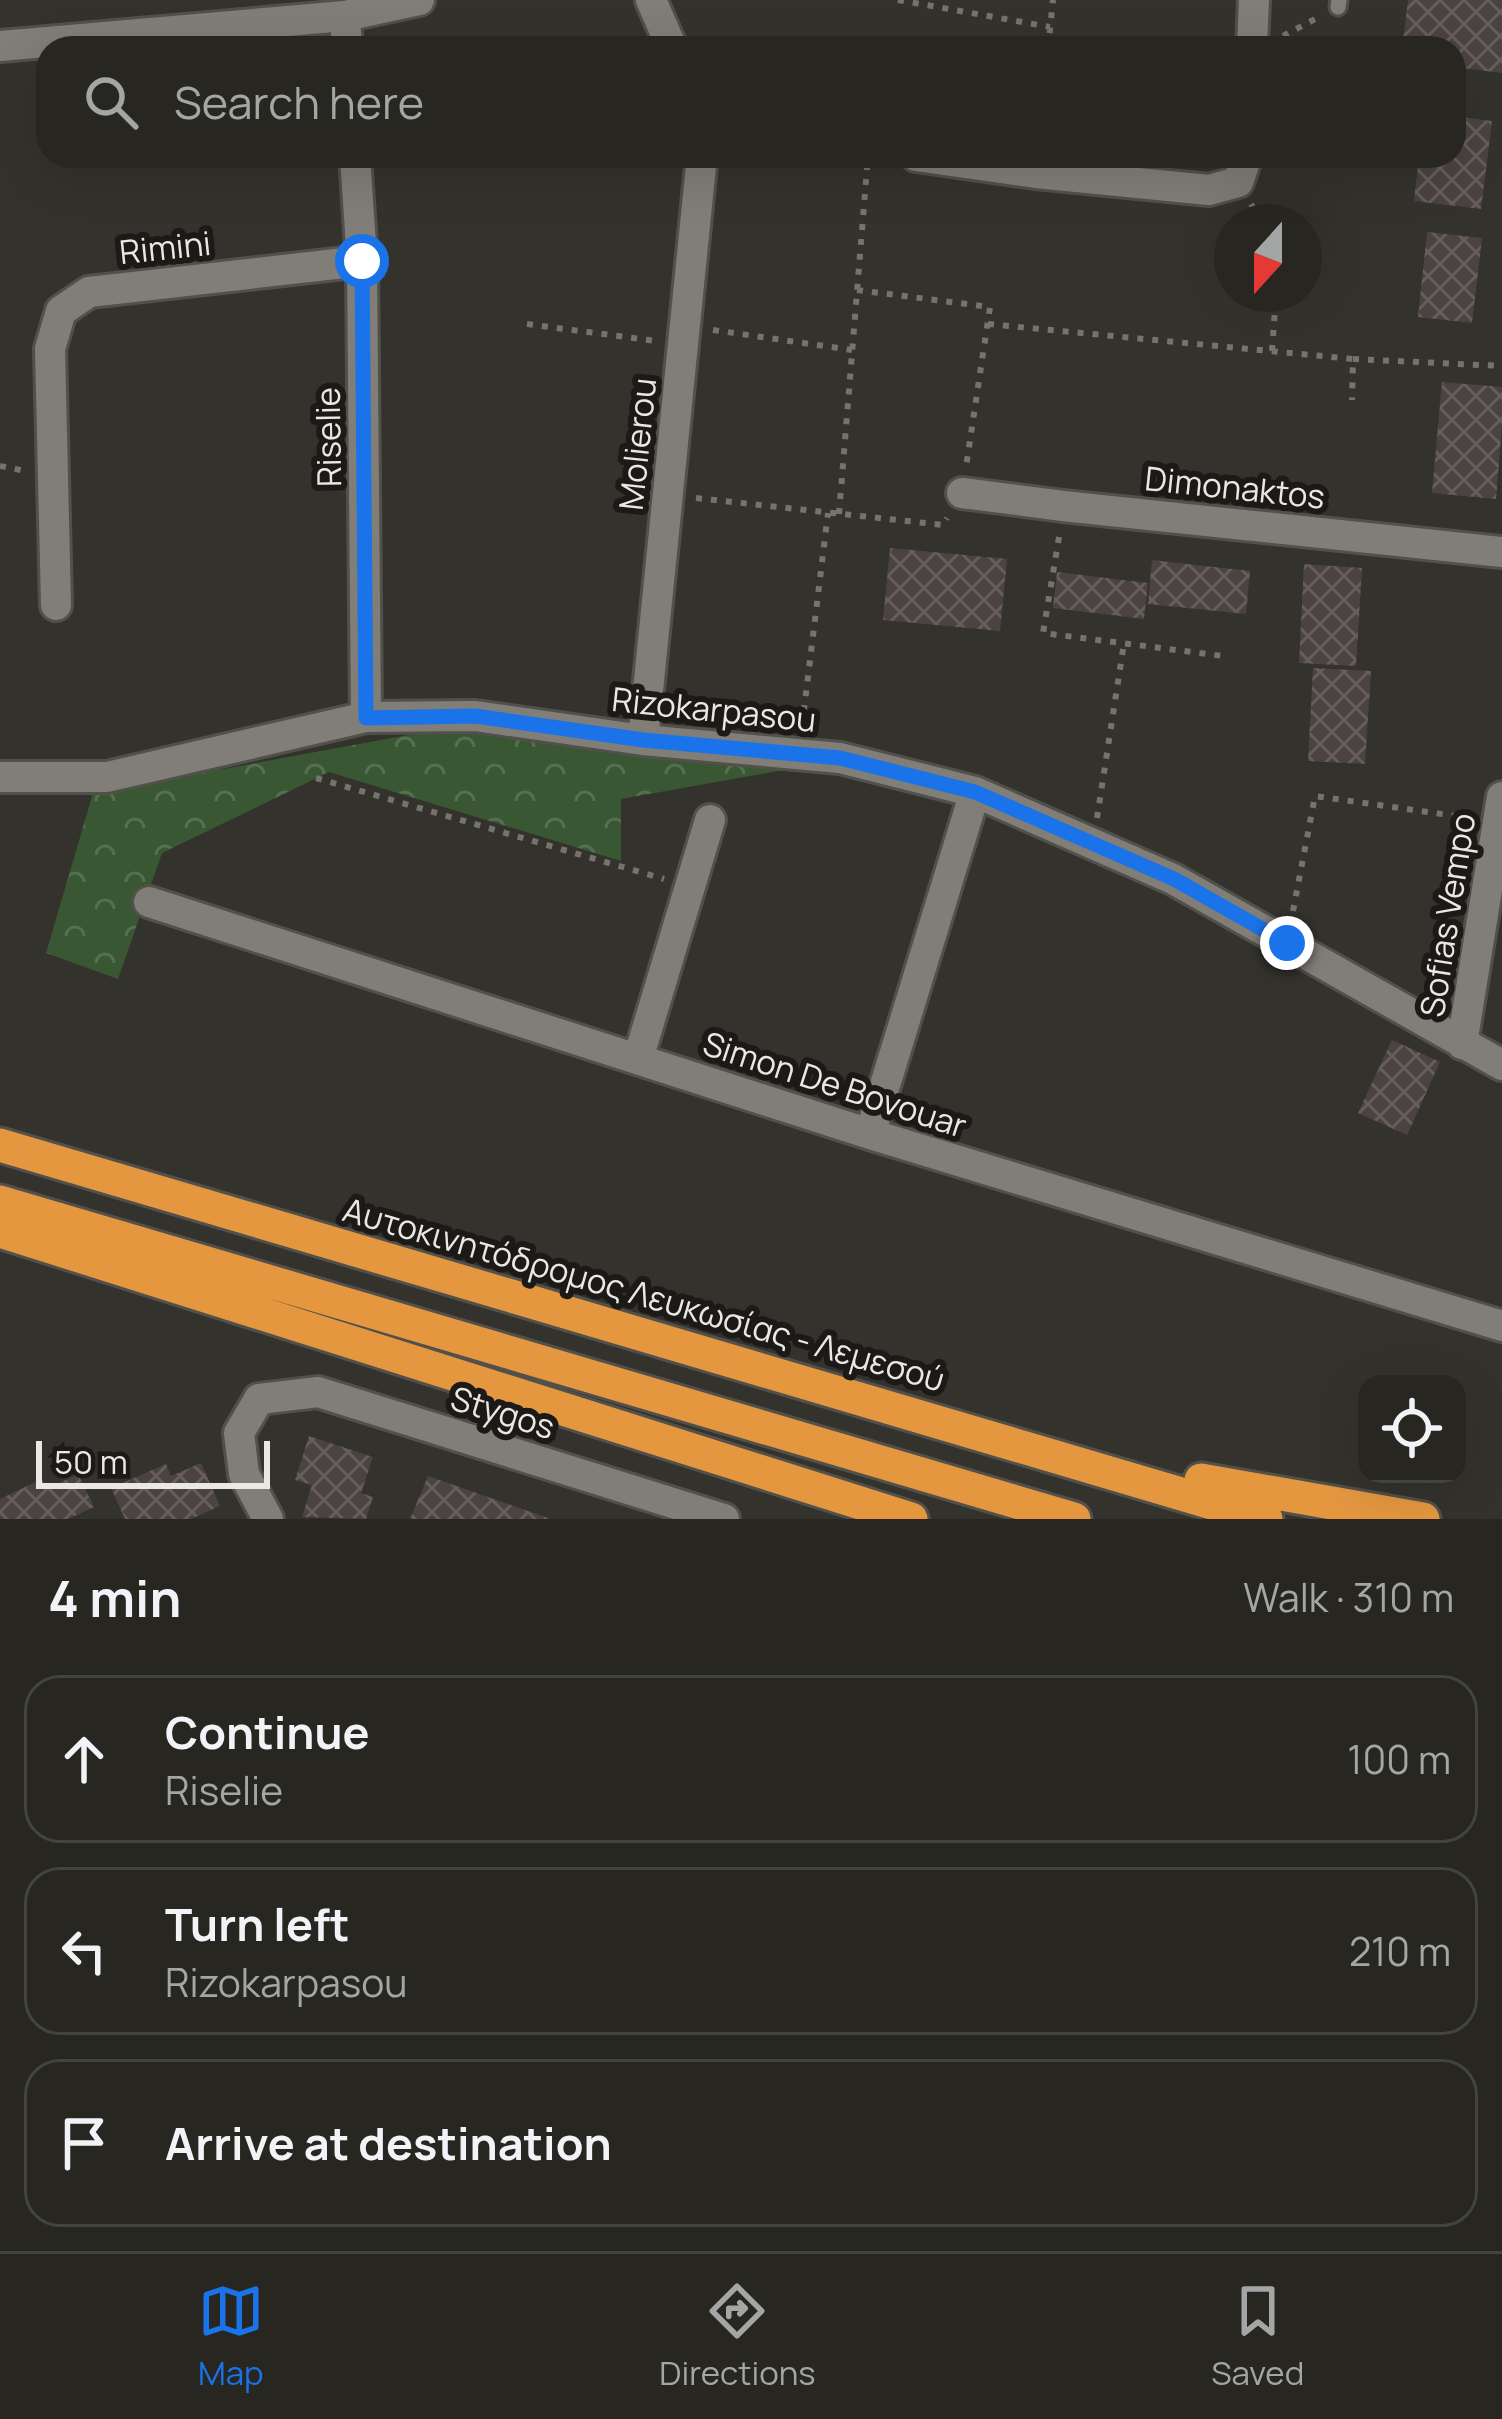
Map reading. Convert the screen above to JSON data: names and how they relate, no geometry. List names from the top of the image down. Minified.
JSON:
{"streets":{"highway":["Αυτοκινητόδρομος Λευκωσίας - Λεμεσού"],"street":["Rimini","Riselie","Molierou","Dimonaktos","Rizokarpasou","Sofias Vempo","Simon De Bovouar","Stygos"]},"crossings":[["Rimini","Riselie"],["Riselie","Rizokarpasou"],["Molierou","Rizokarpasou"],["Rizokarpasou","Sofias Vempo"]],"scale_bar":"50 m","north":"bottom","page":{"search":"Search here","scale":"50 m","heading":["4 min","Walk · 310 m"],"list":[["Continue","Riselie","100 m"],["Turn left","Rizokarpasou","210 m"],"Arrive at destination"],"nav":["Map","Directions","Saved"]}}
